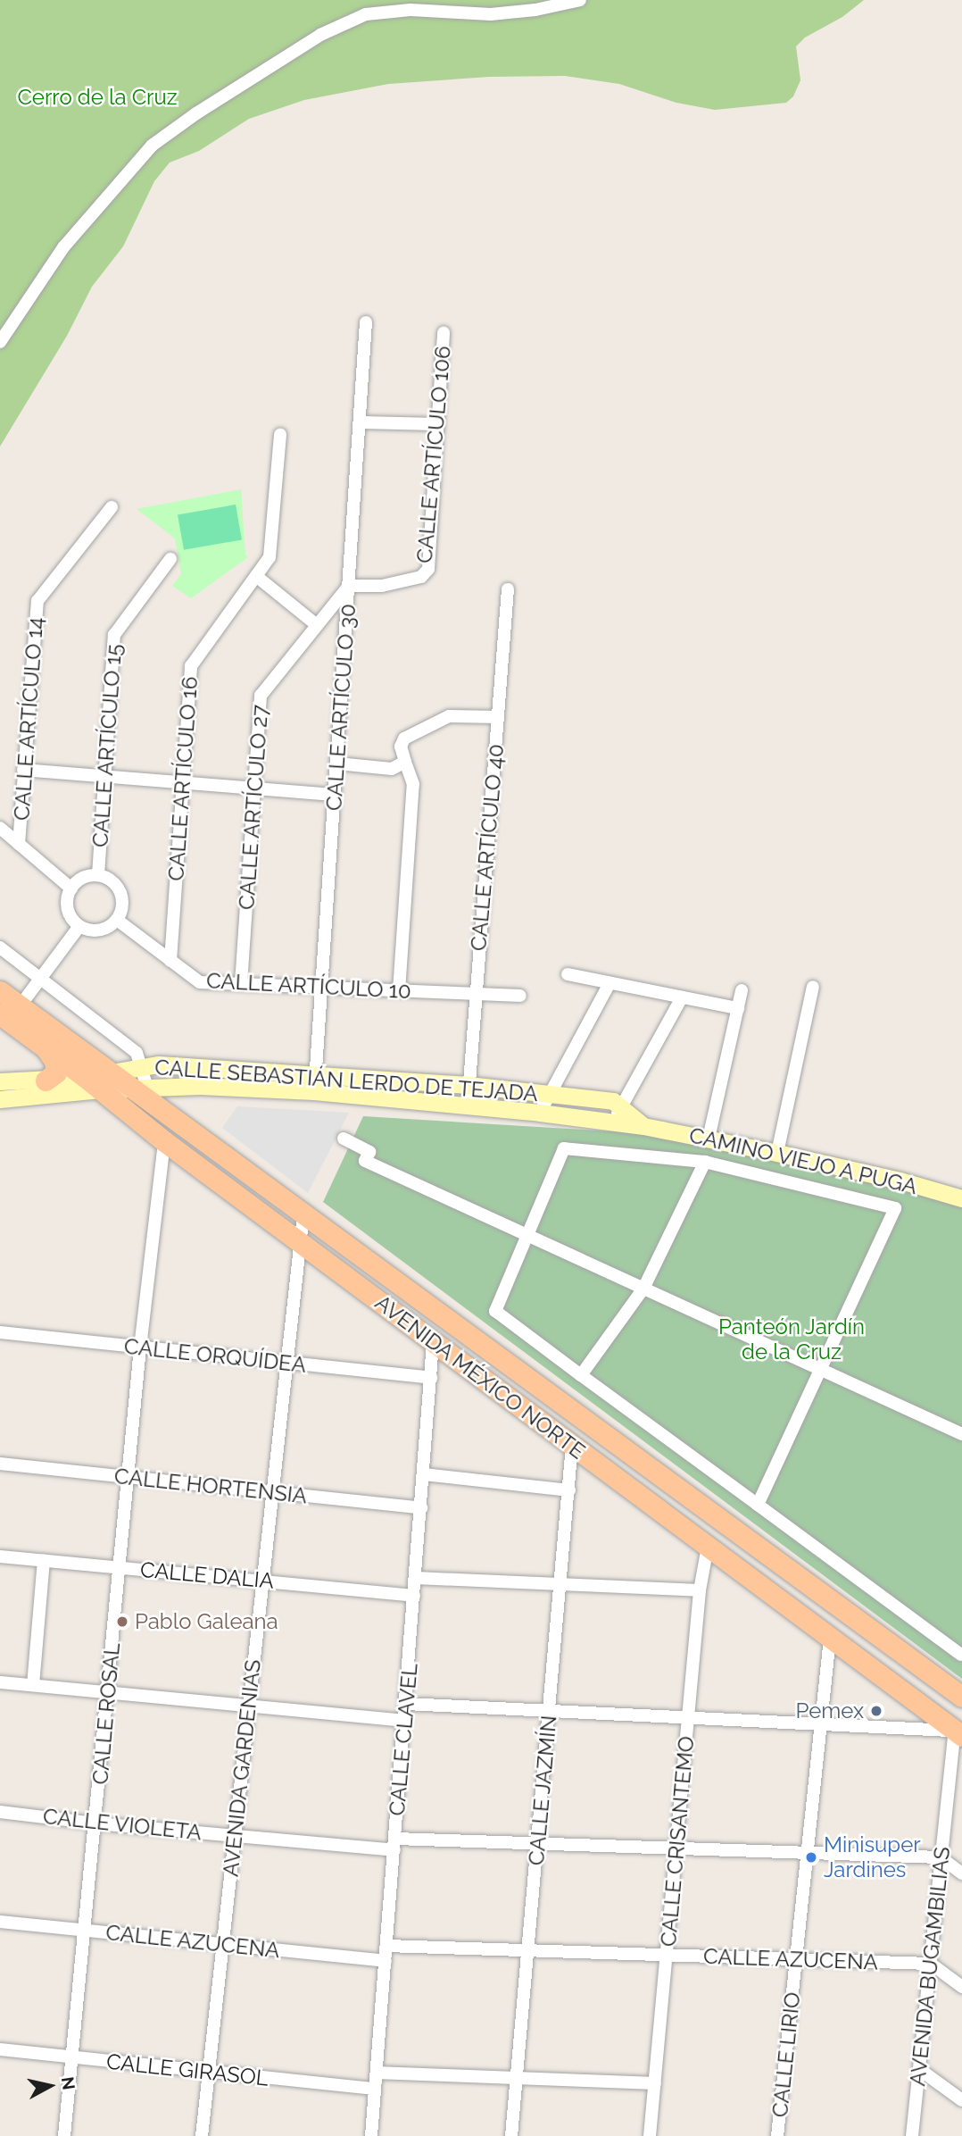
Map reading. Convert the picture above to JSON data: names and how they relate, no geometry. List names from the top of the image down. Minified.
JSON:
{"streets":{"main road":["AVENIDA MÉXICO NORTE"],"street":["CALLE ARTÍCULO 106","CALLE ARTÍCULO 30","CALLE ARTÍCULO 14","CALLE ARTÍCULO 15","CALLE ARTÍCULO 16","CALLE ARTÍCULO 27","CALLE ARTÍCULO 40","CALLE ARTÍCULO 10","CALLE SEBASTIÁN LERDO DE TEJADA","CAMINO VIEJO A PUGA","CALLE ORQUÍDEA","CALLE HORTENSIA","CALLE DALIA","CALLE ROSAL","CALLE CLAVEL","AVENIDA GARDENIAS","CALLE JAZMÍN","CALLE VIOLETA","CALLE CRISANTEMO","CALLE AZUCENA","AVENIDA BUGAMBILIAS","CALLE LIRIO","CALLE GIRASOL"]},"crossings":[["CALLE ARTÍCULO 106","CALLE ARTÍCULO 30"],["CALLE ARTÍCULO 106","CALLE ARTÍCULO 27"],["CALLE ARTÍCULO 30","CALLE ARTÍCULO 27"],["CALLE ARTÍCULO 30","CALLE ARTÍCULO 10"],["CALLE ARTÍCULO 30","CALLE SEBASTIÁN LERDO DE TEJADA"],["CALLE ARTÍCULO 15","CALLE ARTÍCULO 10"],["CALLE ARTÍCULO 16","CALLE ARTÍCULO 10"],["CALLE ARTÍCULO 27","CALLE ARTÍCULO 10"],["CALLE ARTÍCULO 40","CALLE ARTÍCULO 10"],["CALLE ARTÍCULO 40","CALLE SEBASTIÁN LERDO DE TEJADA"],["CALLE SEBASTIÁN LERDO DE TEJADA","CAMINO VIEJO A PUGA"],["CALLE SEBASTIÁN LERDO DE TEJADA","AVENIDA MÉXICO NORTE"],["CALLE ORQUÍDEA","CALLE ROSAL"],["CALLE ORQUÍDEA","CALLE CLAVEL"],["CALLE ORQUÍDEA","AVENIDA GARDENIAS"],["AVENIDA MÉXICO NORTE","CALLE ROSAL"],["AVENIDA MÉXICO NORTE","CALLE CLAVEL"],["AVENIDA MÉXICO NORTE","AVENIDA GARDENIAS"],["AVENIDA MÉXICO NORTE","CALLE JAZMÍN"],["AVENIDA MÉXICO NORTE","CALLE CRISANTEMO"],["AVENIDA MÉXICO NORTE","AVENIDA BUGAMBILIAS"],["AVENIDA MÉXICO NORTE","CALLE LIRIO"],["CALLE HORTENSIA","CALLE ROSAL"],["CALLE HORTENSIA","CALLE CLAVEL"],["CALLE HORTENSIA","AVENIDA GARDENIAS"],["CALLE DALIA","CALLE ROSAL"],["CALLE DALIA","CALLE CLAVEL"],["CALLE DALIA","AVENIDA GARDENIAS"],["CALLE ROSAL","CALLE VIOLETA"],["CALLE ROSAL","CALLE AZUCENA"],["CALLE ROSAL","CALLE GIRASOL"],["CALLE CLAVEL","CALLE VIOLETA"],["CALLE CLAVEL","CALLE AZUCENA"],["CALLE CLAVEL","CALLE GIRASOL"],["AVENIDA GARDENIAS","CALLE VIOLETA"],["AVENIDA GARDENIAS","CALLE AZUCENA"],["AVENIDA GARDENIAS","CALLE GIRASOL"],["CALLE JAZMÍN","CALLE VIOLETA"],["CALLE JAZMÍN","CALLE AZUCENA"],["CALLE VIOLETA","CALLE CRISANTEMO"],["CALLE VIOLETA","AVENIDA BUGAMBILIAS"],["CALLE VIOLETA","CALLE LIRIO"],["CALLE CRISANTEMO","CALLE AZUCENA"],["CALLE AZUCENA","AVENIDA BUGAMBILIAS"],["CALLE AZUCENA","CALLE LIRIO"]],"parks":["Cerro de la Cruz","Panteón Jardín de la Cruz"],"places":["Pablo Galeana","Pemex","Minisuper Jardines"],"north":"right"}
